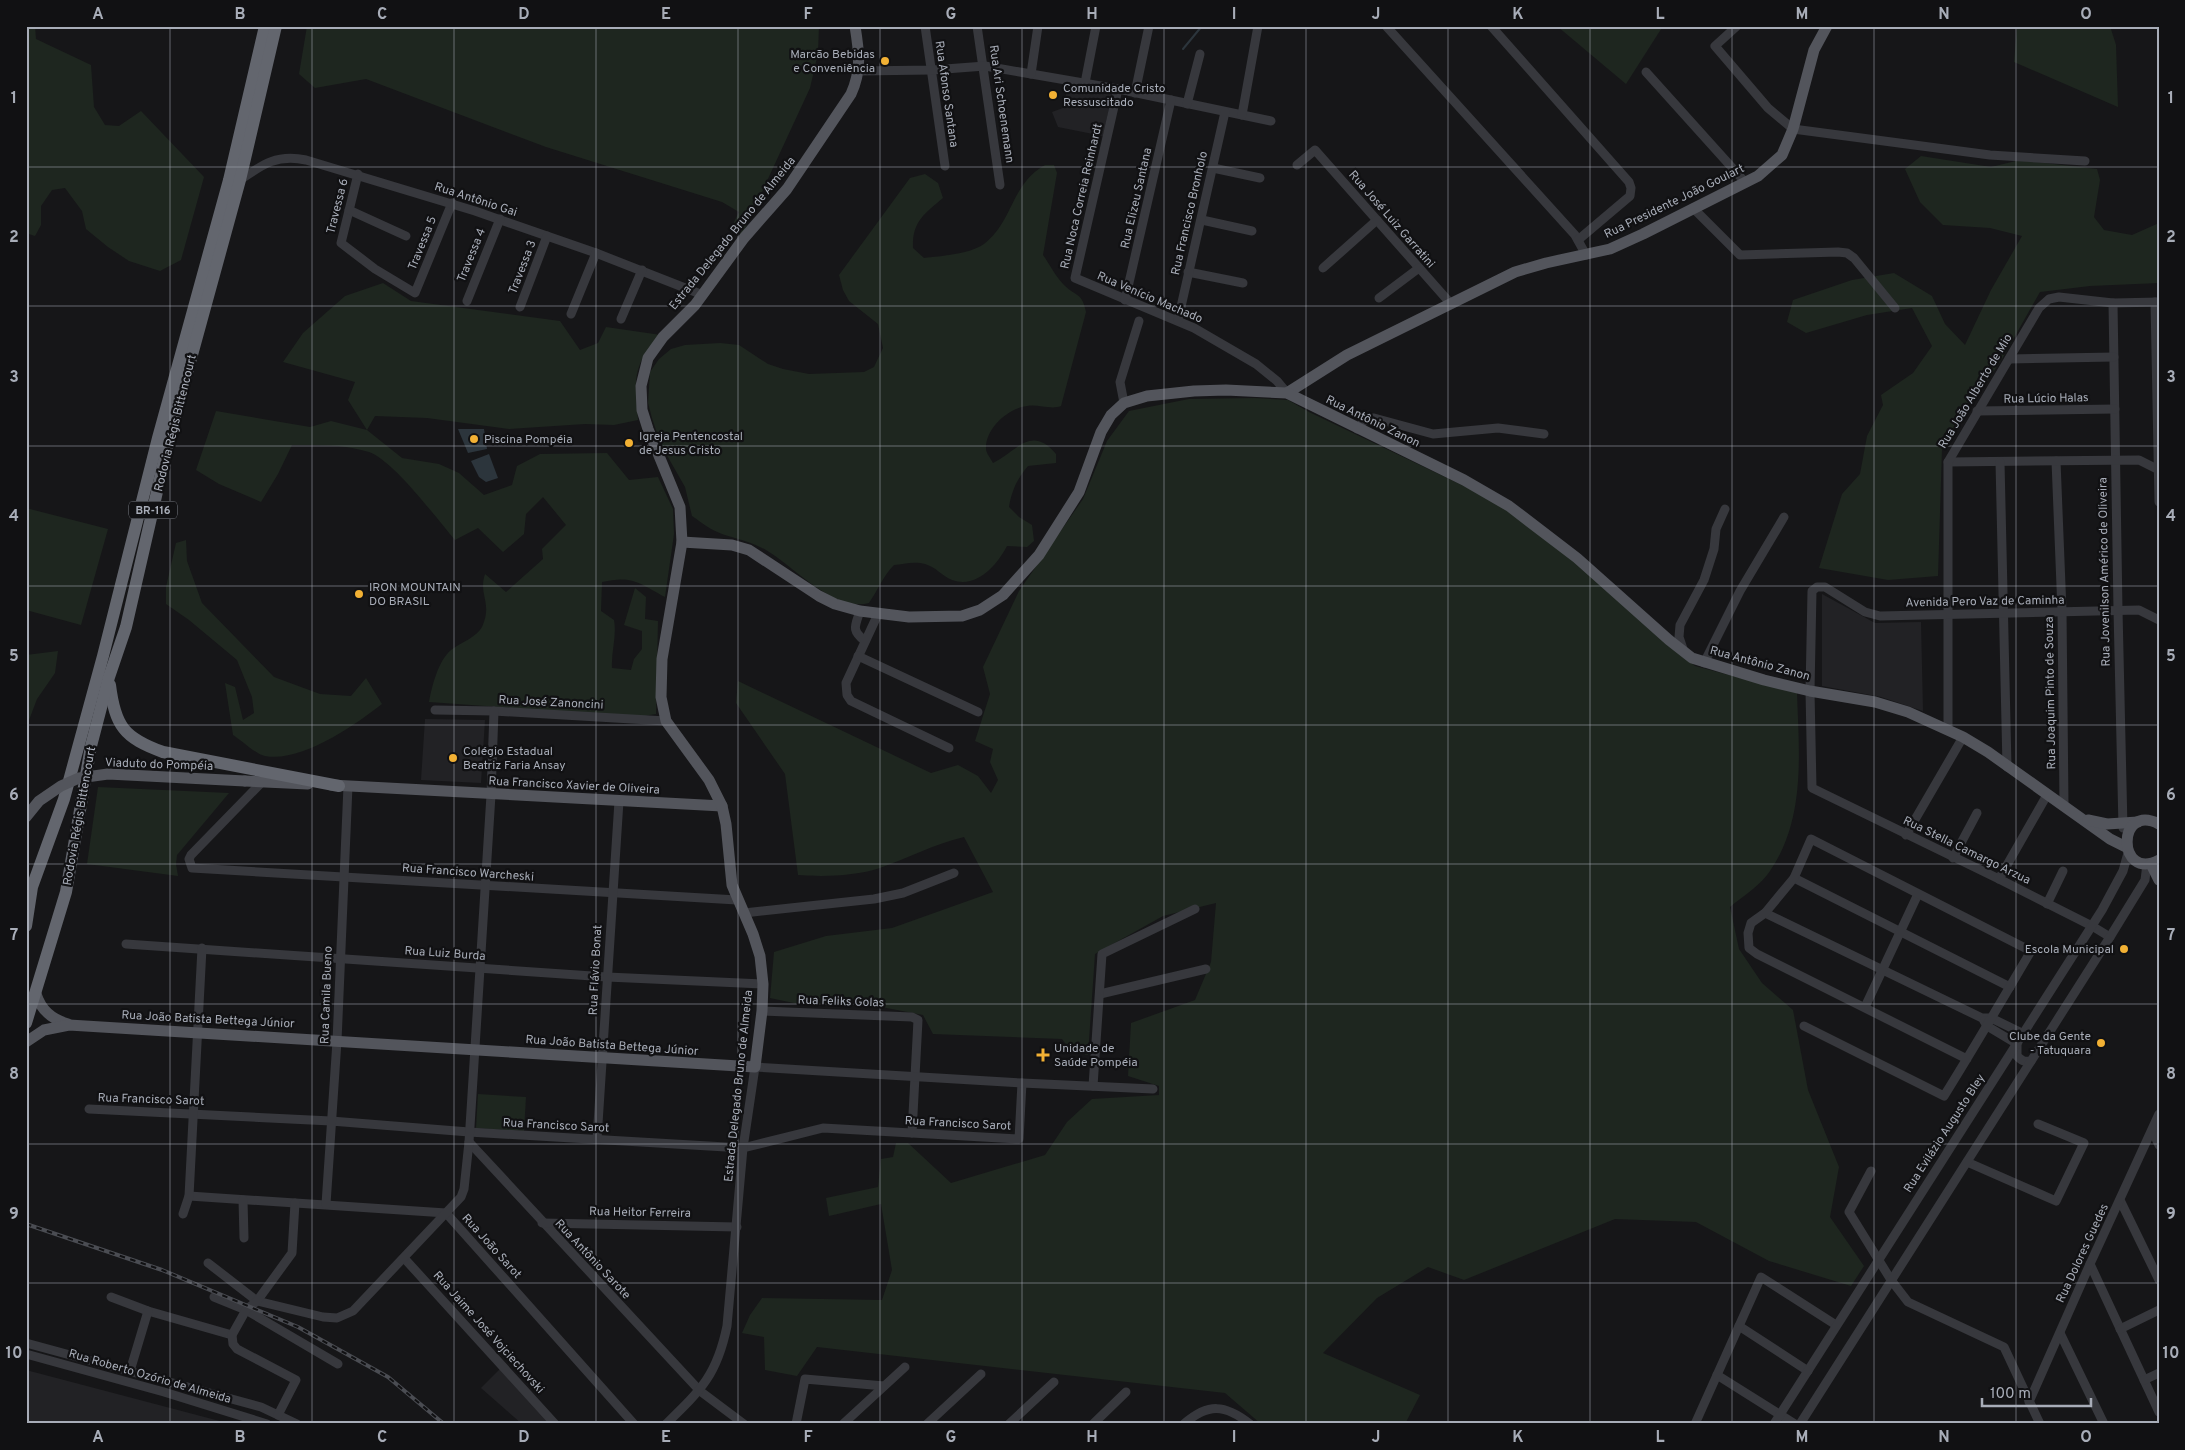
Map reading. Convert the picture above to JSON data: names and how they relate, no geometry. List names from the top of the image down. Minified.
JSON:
{"streets":{"highway":["Rodovia Régis Bittencourt","BR-116"],"main road":["Rua Presidente João Goulart","Estrada Delegado Bruno de Almeida","Rua Antônio Zanon","Viaduto do Pompéia","Rua Francisco Xavier de Oliveira","Rua João Batista Bettega Júnior"],"street":["Rua Afonso Santana","Rua Ari Schoenemann","Rua Noca Correia Reinhardt","Rua Elizeu Santana","Rua Antônio Gai","Travessa 6","Rua Francisco Bronholo","Rua José Luiz Garratini","Travessa 5","Travessa 4","Travessa 3","Rua Venício Machado","Rua João Alberto de Mio","Rua Lúcio Halas","Rua Jovenilson Américo de Oliveira","Avenida Pero Vaz de Caminha","Rua Joaquim Pinto de Souza","Rua José Zanoncini","Rua Stella Camargo Arzua","Rua Francisco Warcheski","Rua Luiz Burda","Rua Flávio Bonat","Rua Camila Bueno","Rua Feliks Golas","Rua Francisco Sarot","Rua Evilázio Augusto Bley","Rua Heitor Ferreira","Rua João Sarot","Rua Dolores Guedes","Rua Antônio Sarote","Rua Jaime José Vojciechovski","Rua Roberto Ozório de Almeida"]},"crossings":[["Rua Noca Correia Reinhardt","Rua Venício Machado"],["Rua Elizeu Santana","Rua Venício Machado"],["Rua Antônio Gai","Travessa 6"],["Rua Antônio Gai","Estrada Delegado Bruno de Almeida"],["Rua Antônio Gai","Travessa 5"],["Rua Antônio Gai","Travessa 4"],["Rua Antônio Gai","Travessa 3"],["Rua Antônio Gai","Rodovia Régis Bittencourt"],["Rua Presidente João Goulart","Rua José Luiz Garratini"],["Rua Presidente João Goulart","Rua Venício Machado"],["Rua Presidente João Goulart","Rua Antônio Zanon"],["Travessa 6","Travessa 5"],["Rua Francisco Bronholo","Rua Venício Machado"],["Estrada Delegado Bruno de Almeida","Rua José Zanoncini"],["Estrada Delegado Bruno de Almeida","Rua Francisco Xavier de Oliveira"],["Estrada Delegado Bruno de Almeida","Rua Francisco Warcheski"],["Estrada Delegado Bruno de Almeida","Rua Luiz Burda"],["Estrada Delegado Bruno de Almeida","Rua Feliks Golas"],["Estrada Delegado Bruno de Almeida","Rua João Batista Bettega Júnior"],["Estrada Delegado Bruno de Almeida","Rua Francisco Sarot"],["Estrada Delegado Bruno de Almeida","Rua Heitor Ferreira"],["Estrada Delegado Bruno de Almeida","Rua Antônio Sarote"],["Rua Venício Machado","Rua Antônio Zanon"],["Rua João Alberto de Mio","Rua Lúcio Halas"],["Rua João Alberto de Mio","Rua Antônio Zanon"],["Rua João Alberto de Mio","Rua Jovenilson Américo de Oliveira"],["Rua João Alberto de Mio","Avenida Pero Vaz de Caminha"],["Rua Lúcio Halas","Rua Jovenilson Américo de Oliveira"],["Rua Antônio Zanon","Rua Jovenilson Américo de Oliveira"],["Rua Antônio Zanon","Avenida Pero Vaz de Caminha"],["Rua Antônio Zanon","Rua Joaquim Pinto de Souza"],["Rua Antônio Zanon","Rua Stella Camargo Arzua"],["Rua Antônio Zanon","Rua Evilázio Augusto Bley"],["Rodovia Régis Bittencourt","Rua João Batista Bettega Júnior"],["Rua Jovenilson Américo de Oliveira","Avenida Pero Vaz de Caminha"],["Rua Jovenilson Américo de Oliveira","Rua Evilázio Augusto Bley"],["Avenida Pero Vaz de Caminha","Rua Joaquim Pinto de Souza"],["Avenida Pero Vaz de Caminha","Rua Stella Camargo Arzua"],["Viaduto do Pompéia","Rua Francisco Xavier de Oliveira"],["Rua Francisco Xavier de Oliveira","Rua Francisco Warcheski"],["Rua Francisco Xavier de Oliveira","Rua Flávio Bonat"],["Rua Francisco Xavier de Oliveira","Rua Camila Bueno"],["Rua Stella Camargo Arzua","Rua Evilázio Augusto Bley"],["Rua Francisco Warcheski","Rua Flávio Bonat"],["Rua Francisco Warcheski","Rua Camila Bueno"],["Rua Luiz Burda","Rua Flávio Bonat"],["Rua Luiz Burda","Rua Camila Bueno"],["Rua Flávio Bonat","Rua João Batista Bettega Júnior"],["Rua Flávio Bonat","Rua Francisco Sarot"],["Rua Camila Bueno","Rua João Batista Bettega Júnior"],["Rua Camila Bueno","Rua Francisco Sarot"],["Rua Camila Bueno","Rua João Sarot"],["Rua Feliks Golas","Rua João Batista Bettega Júnior"],["Rua João Batista Bettega Júnior","Rua Francisco Sarot"],["Rua Heitor Ferreira","Rua Antônio Sarote"]],"places":{"other":["Marcão Bebidas e Conveniência","Comunidade Cristo Ressuscitado","Piscina Pompéia","Igreja Pentencostal de Jesus Cristo","IRON MOUNTAIN DO BRASIL","Colégio Estadual Beatriz Faria Ansay","Escola Municipal","Clube da Gente - Tatuquara"],"health":["Unidade de Saúde Pompéia"]},"scale_bar":"100 m","grid":{"columns":["A","B","C","D","E","F","G","H","I","J","K","L","M","N","O"],"rows":["1","2","3","4","5","6","7","8","9","10"]}}
